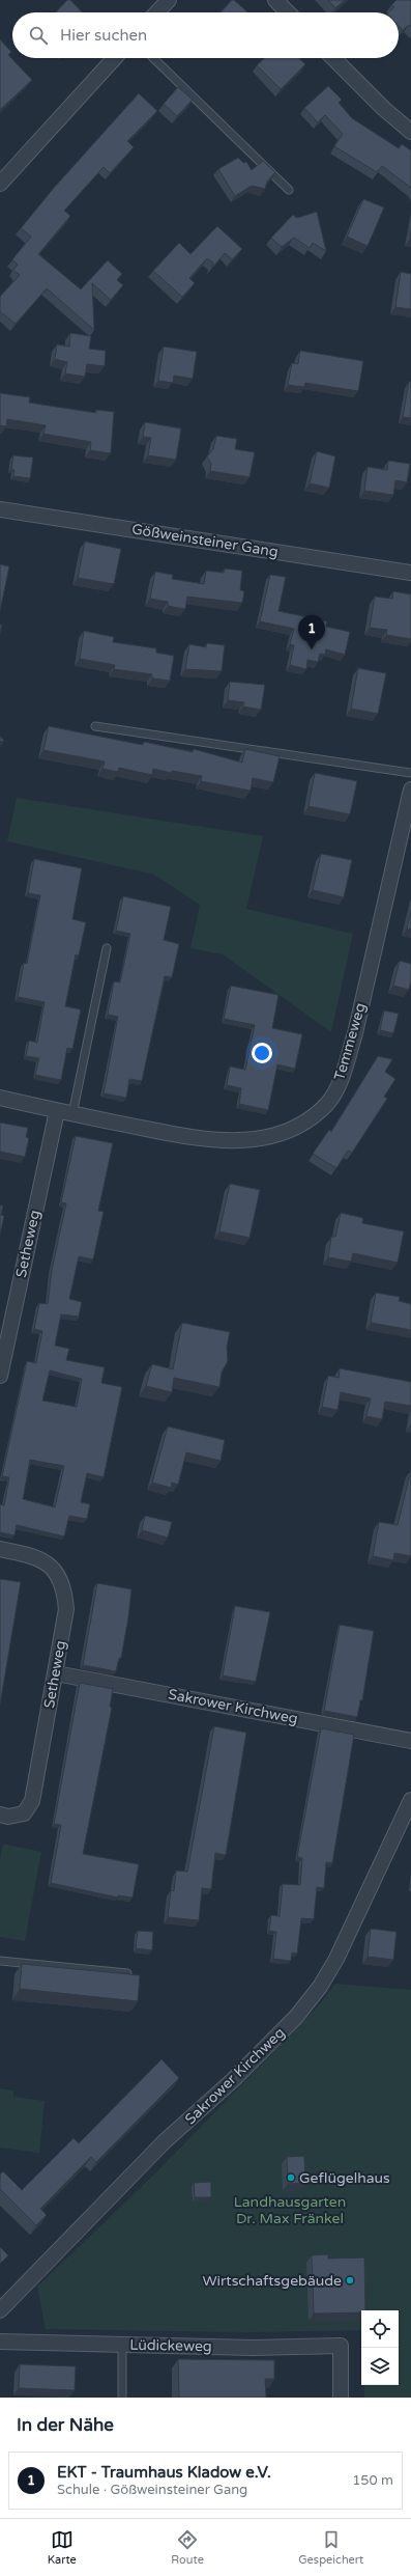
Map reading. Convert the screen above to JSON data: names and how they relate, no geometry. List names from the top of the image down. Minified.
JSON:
{"streets":{"street":["Gößweinsteiner Gang","Temmeweg","Setheweg","Sakrower Kirchweg","Lüdickeweg"]},"crossings":[["Temmeweg","Setheweg"],["Setheweg","Sakrower Kirchweg"]],"parks":["Landhausgarten Dr. Max Fränkel"],"places":["Geflügelhaus","Wirtschaftsgebäude"],"page":{"search":"Hier suchen","pins":"1","heading":"In der Nähe","list":[{"mark":"1","name":"EKT - Traumhaus Kladow e.V.","note":"Schule · Gößweinsteiner Gang","value":"150 m"}],"nav":["Karte","Route","Gespeichert"]}}
